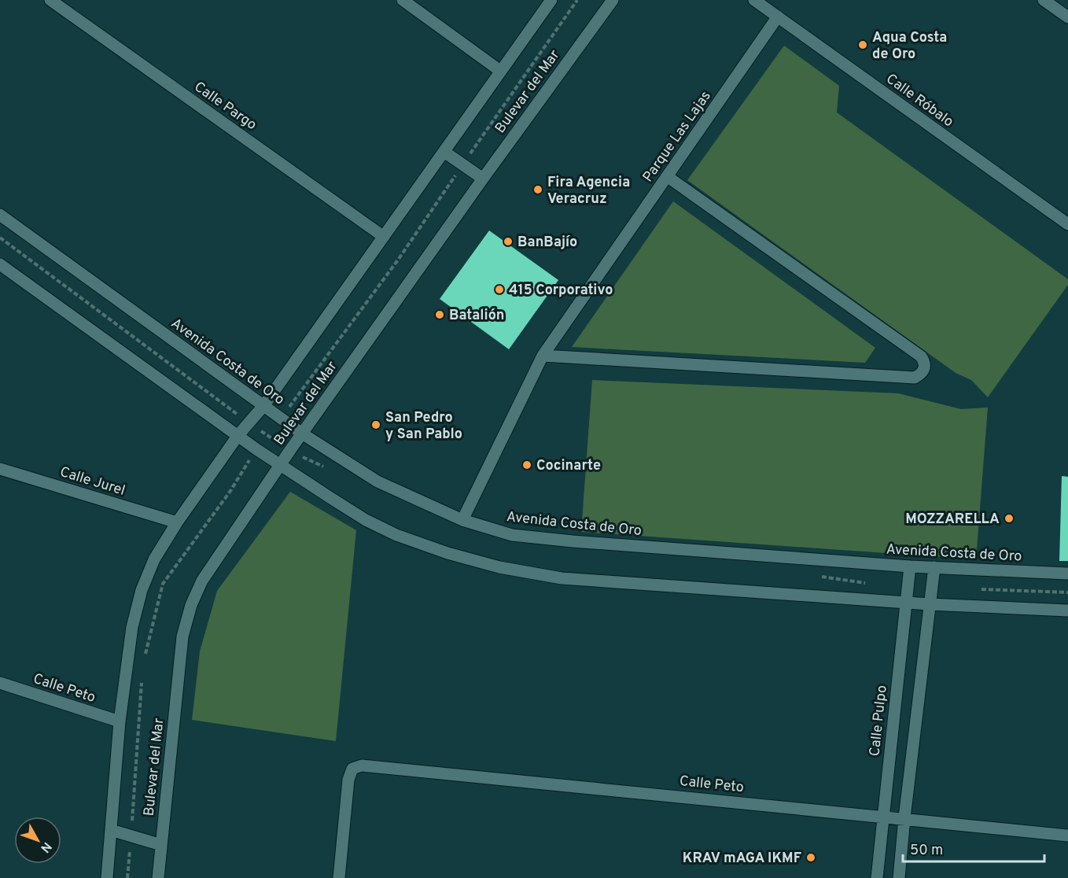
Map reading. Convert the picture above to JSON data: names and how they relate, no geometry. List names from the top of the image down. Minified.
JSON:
{"streets":{"street":["Bulevar del Mar","Calle Róbalo","Calle Pargo","Parque Las Lajas","Avenida Costa de Oro","Calle Jurel","Calle Peto","Calle Pulpo"]},"crossings":[["Bulevar del Mar","Avenida Costa de Oro"],["Calle Róbalo","Parque Las Lajas"],["Parque Las Lajas","Avenida Costa de Oro"],["Avenida Costa de Oro","Calle Pulpo"],["Calle Peto","Calle Pulpo"]],"places":["Aqua Costa de Oro","Fira Agencia Veracruz","BanBajío","415 Corporativo","Batalión","San Pedro y San Pablo","Cocinarte","MOZZARELLA","KRAV mAGA IKMF"],"scale_bar":"50 m","north":"bottom right"}
